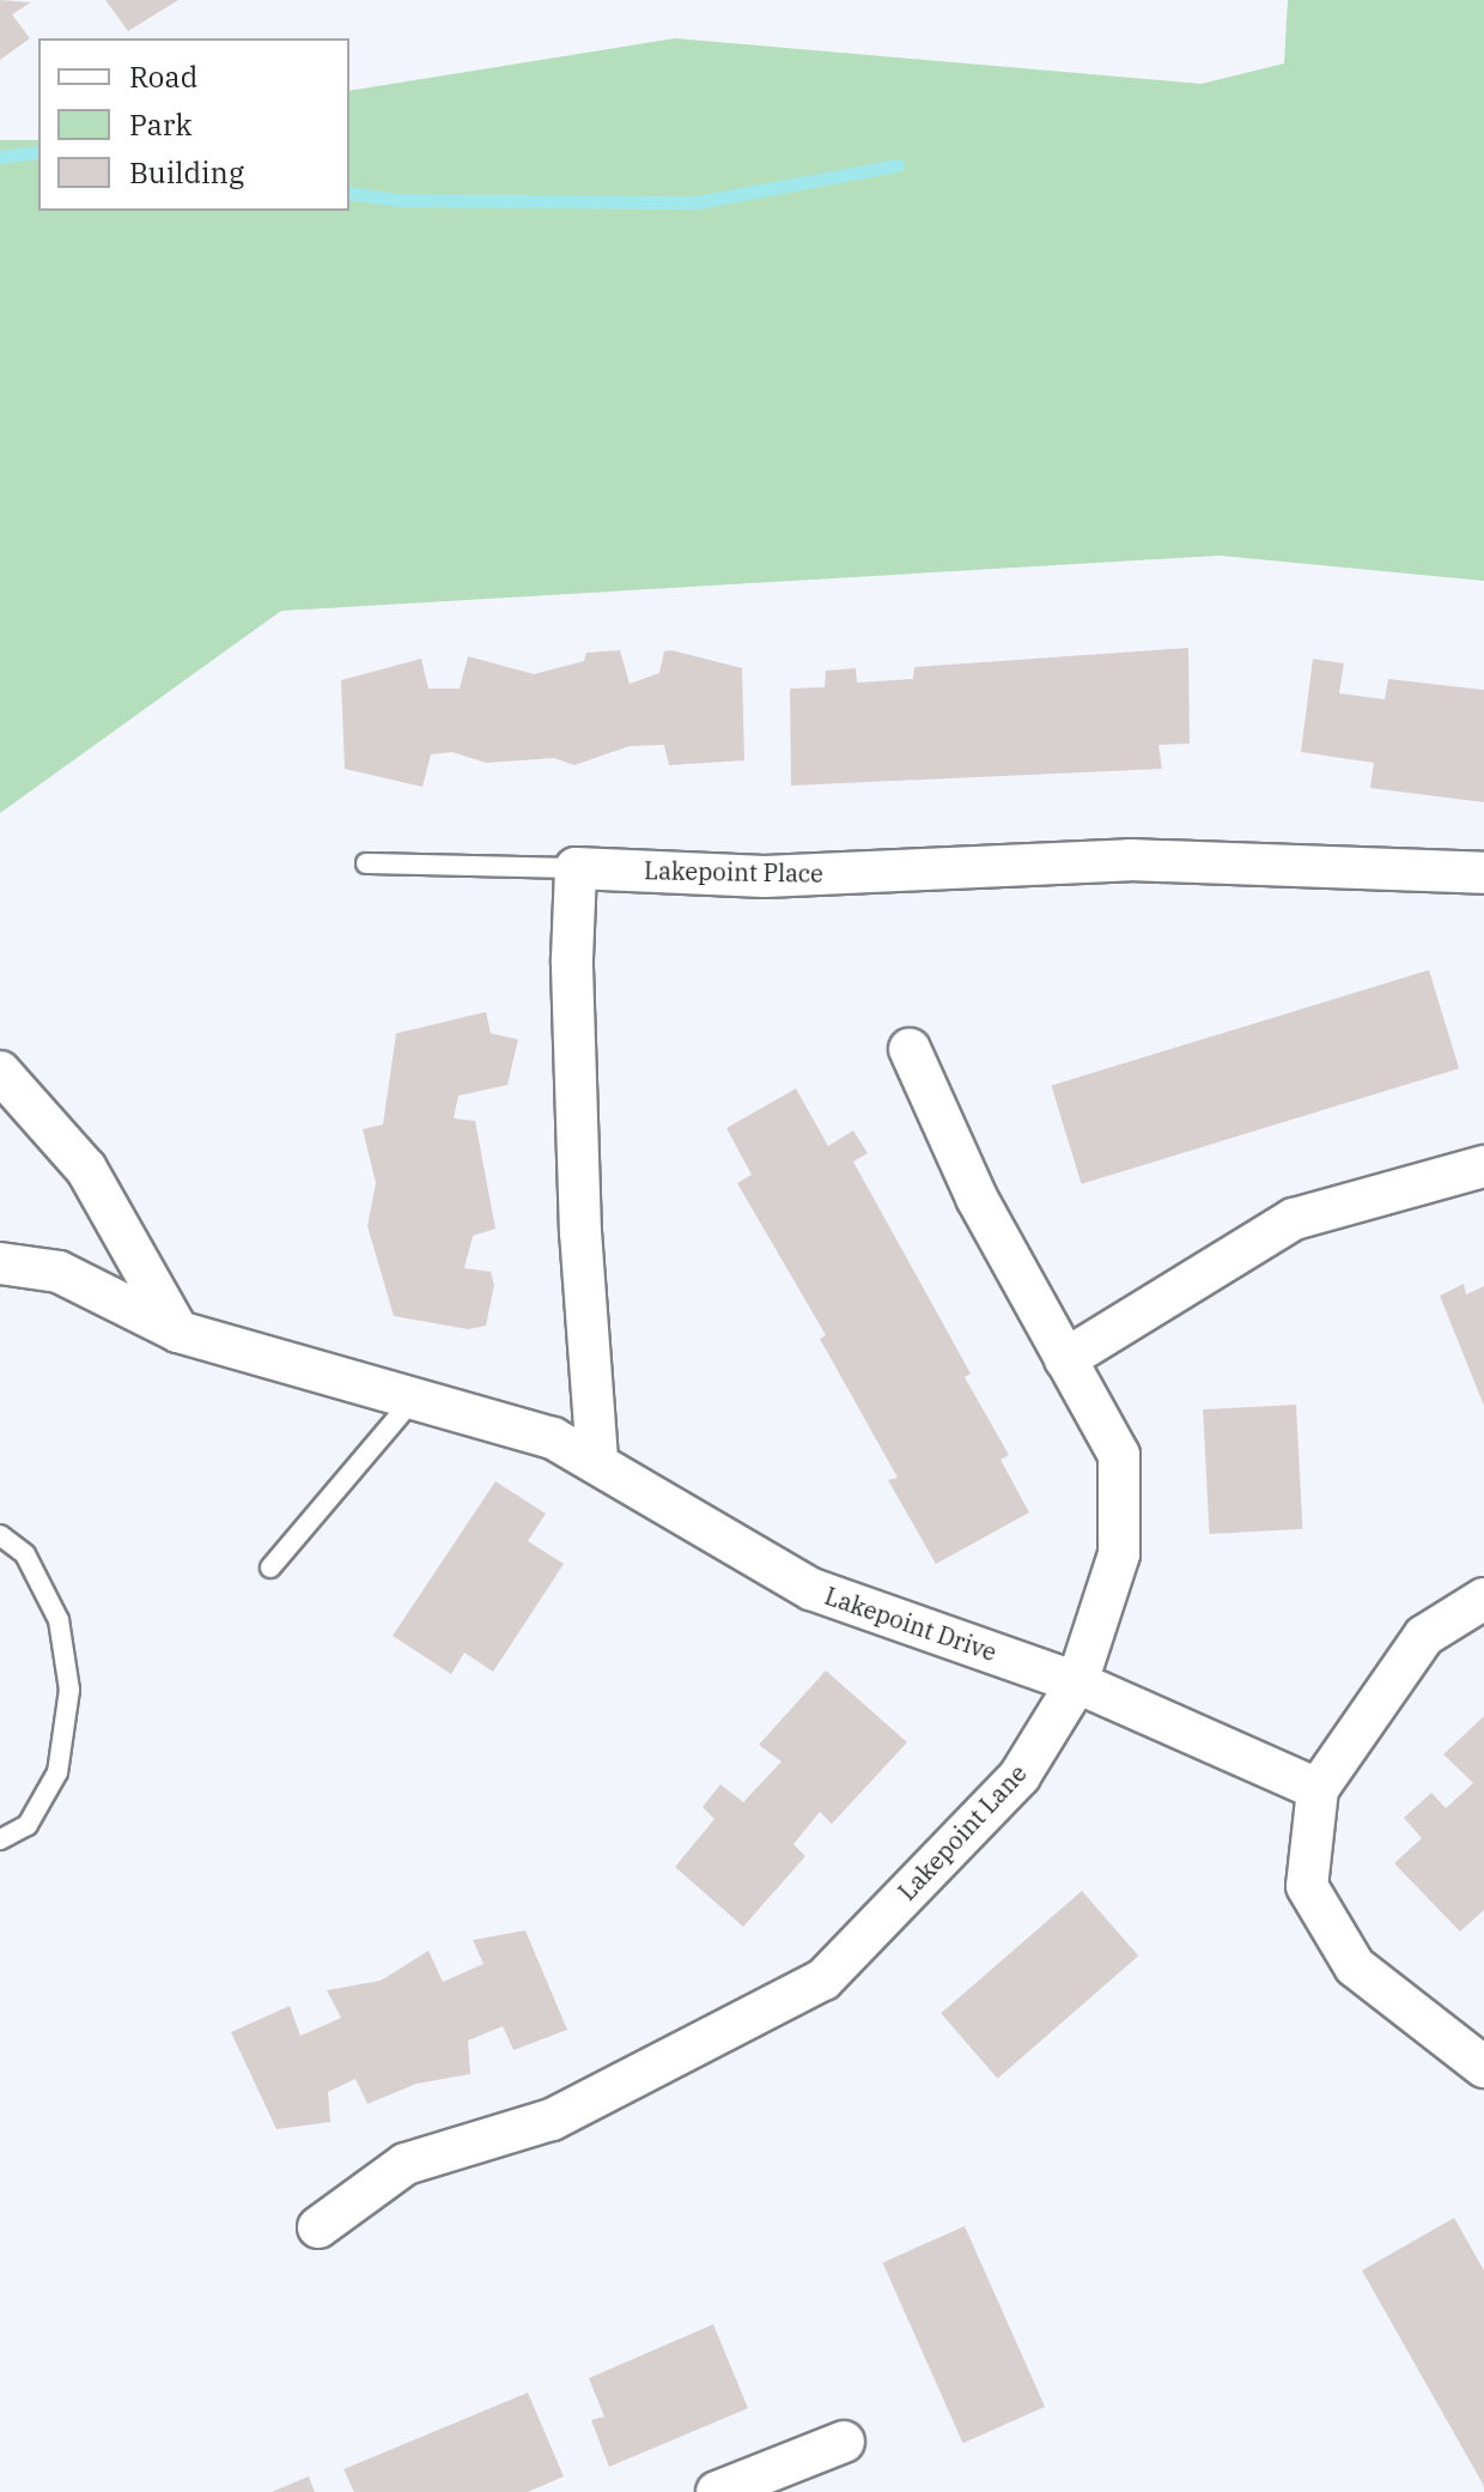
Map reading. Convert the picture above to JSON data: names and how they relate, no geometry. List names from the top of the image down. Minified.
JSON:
{"streets":{"street":["Lakepoint Place","Lakepoint Drive","Lakepoint Lane"]},"crossings":[["Lakepoint Drive","Lakepoint Lane"]],"legend":["Road","Park","Building"]}
